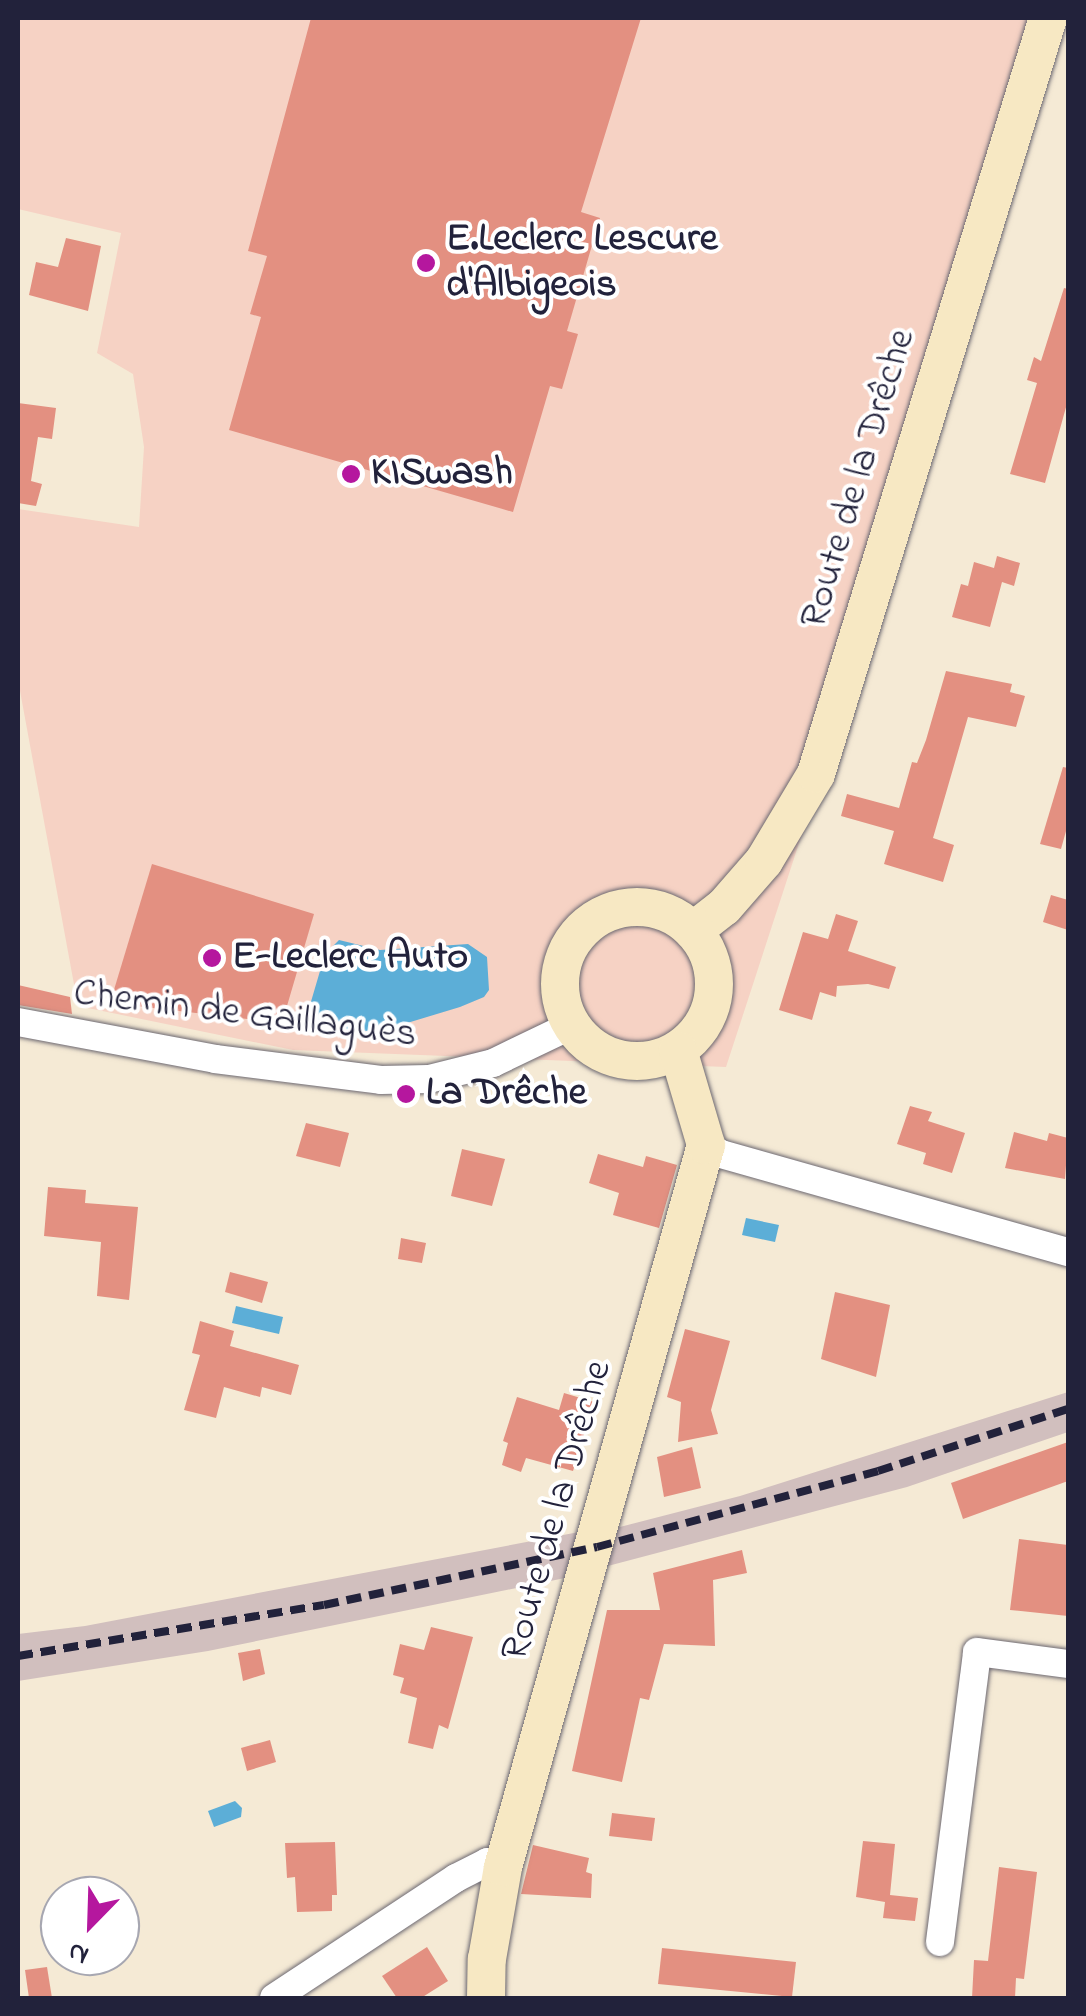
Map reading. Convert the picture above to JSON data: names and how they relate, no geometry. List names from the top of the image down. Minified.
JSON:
{"streets":{"street":["Route de la Drêche","Chemin de Gaillaguès"]},"crossings":[["Route de la Drêche","Chemin de Gaillaguès"]],"places":["E.Leclerc Lescure d'Albigeois","KISwash","E-Leclerc Auto","La Drêche"],"north":"bottom left"}
